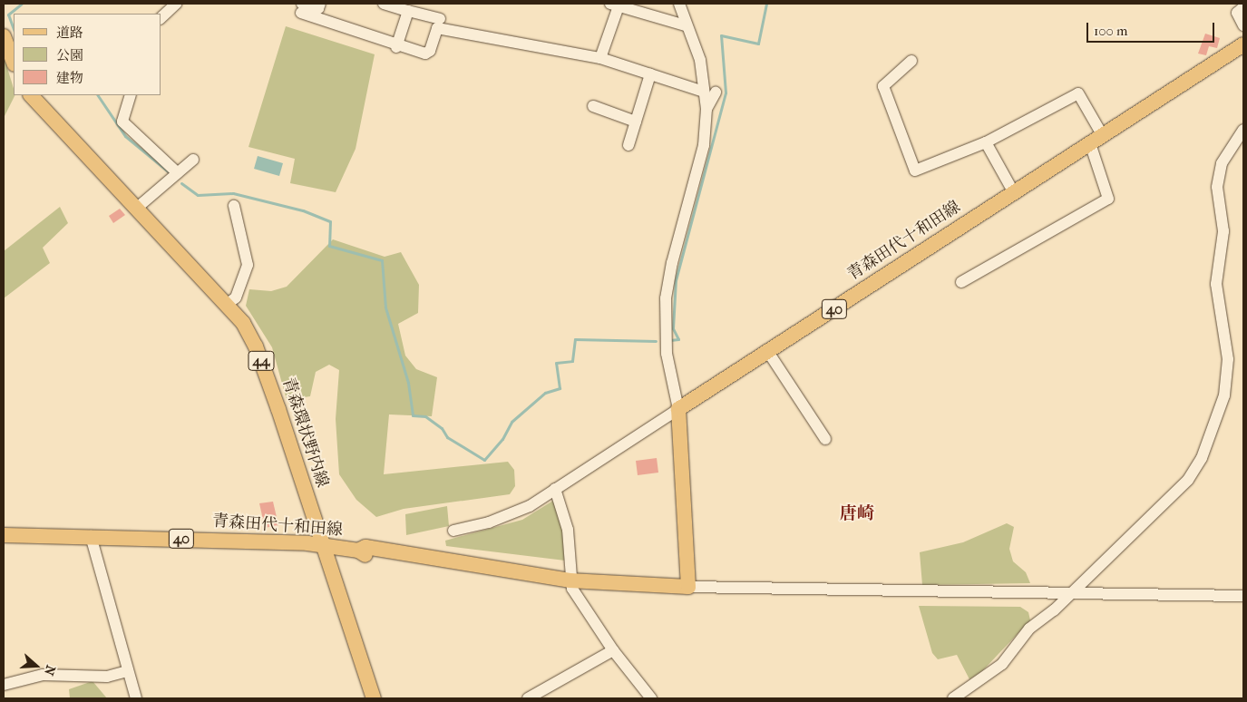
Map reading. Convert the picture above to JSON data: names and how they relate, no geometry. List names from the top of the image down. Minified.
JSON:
{"streets":{"main road":["青森田代十和田線","40","44","青森環状野内線"]},"crossings":[["青森田代十和田線","青森環状野内線"]],"districts":["唐崎"],"legend":["道路","公園","建物"],"scale_bar":"100 m","north":"right"}
